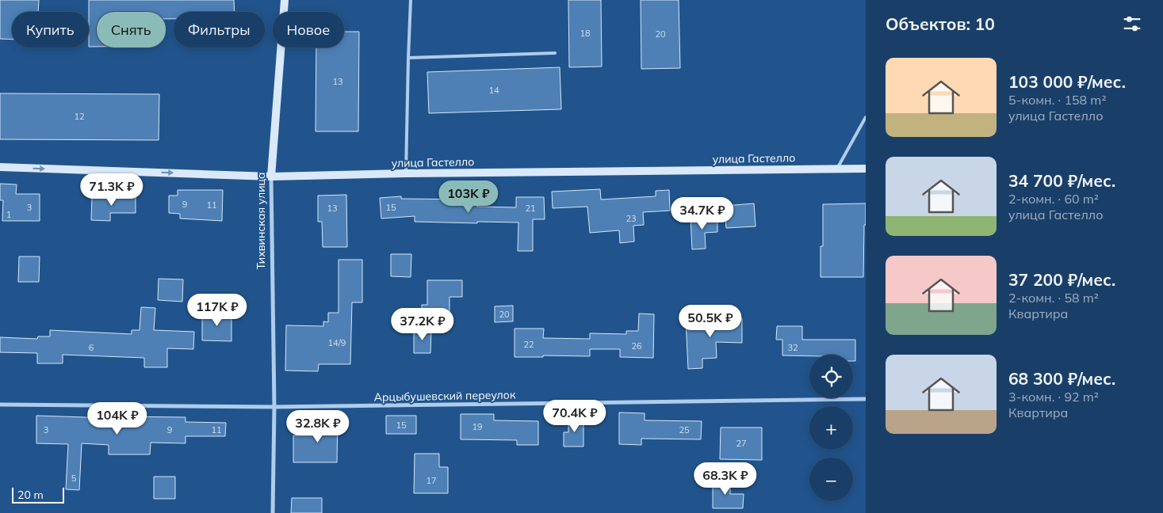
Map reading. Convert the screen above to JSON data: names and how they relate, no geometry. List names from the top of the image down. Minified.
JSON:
{"streets":{"street":["улица Гастелло","Тихвинская улица","Арцыбушевский переулок"]},"crossings":[["улица Гастелло","Тихвинская улица"],["Тихвинская улица","Арцыбушевский переулок"]],"house_numbers":["18","20","13","14","12","9","11","3","15","13","21","1","23","20","14/9","22","26","6","32","15","19","3","9","11","25","27","5","17"],"scale_bar":"20 m","page":{"heading":"Объектов: 10","chip":["Купить","Снять","Фильтры","Новое"],"list":[{"name":"103 000 ₽/мес.","note":"5-комн. · 158 m² · улица Гастелло"},{"name":"34 700 ₽/мес.","note":"2-комн. · 60 m² · улица Гастелло"},{"name":"37 200 ₽/мес.","note":"2-комн. · 58 m² · Квартира"},{"name":"68 300 ₽/мес.","note":"3-комн. · 92 m² · Квартира"}],"price":["71.3K ₽","103K ₽","34.7K ₽","117K ₽","50.5K ₽","37.2K ₽","70.4K ₽","104K ₽","32.8K ₽","68.3K ₽"],"map_buttons":["+","−"],"scale":"20 m"}}
